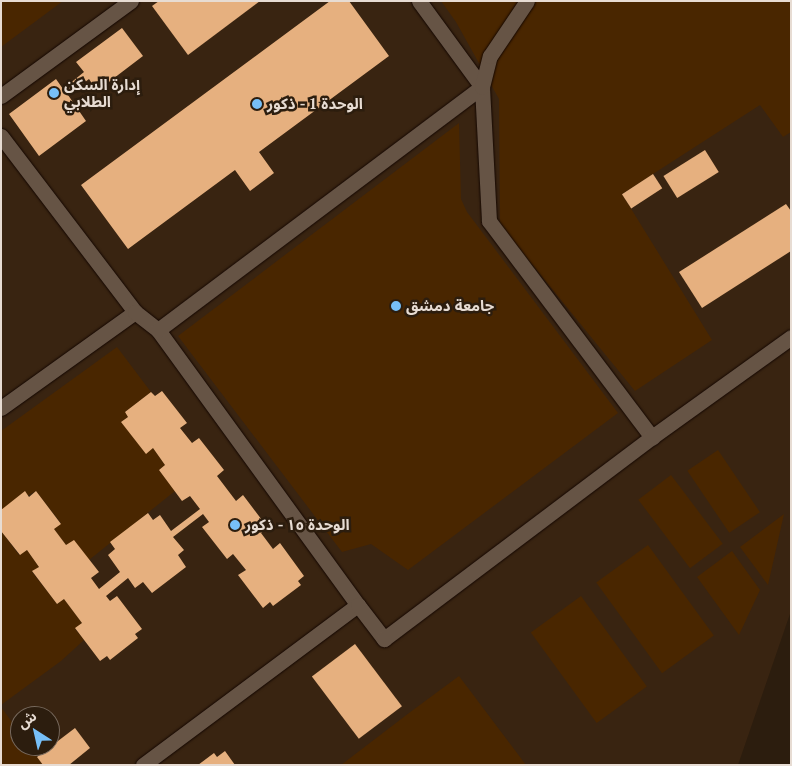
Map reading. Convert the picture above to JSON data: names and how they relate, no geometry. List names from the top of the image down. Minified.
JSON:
{"places":["إدارة السكن الطلابي","الوحدة 1 - ذكور","جامعة دمشق","الوحدة ١٥ - ذكور"],"north":"top left"}
